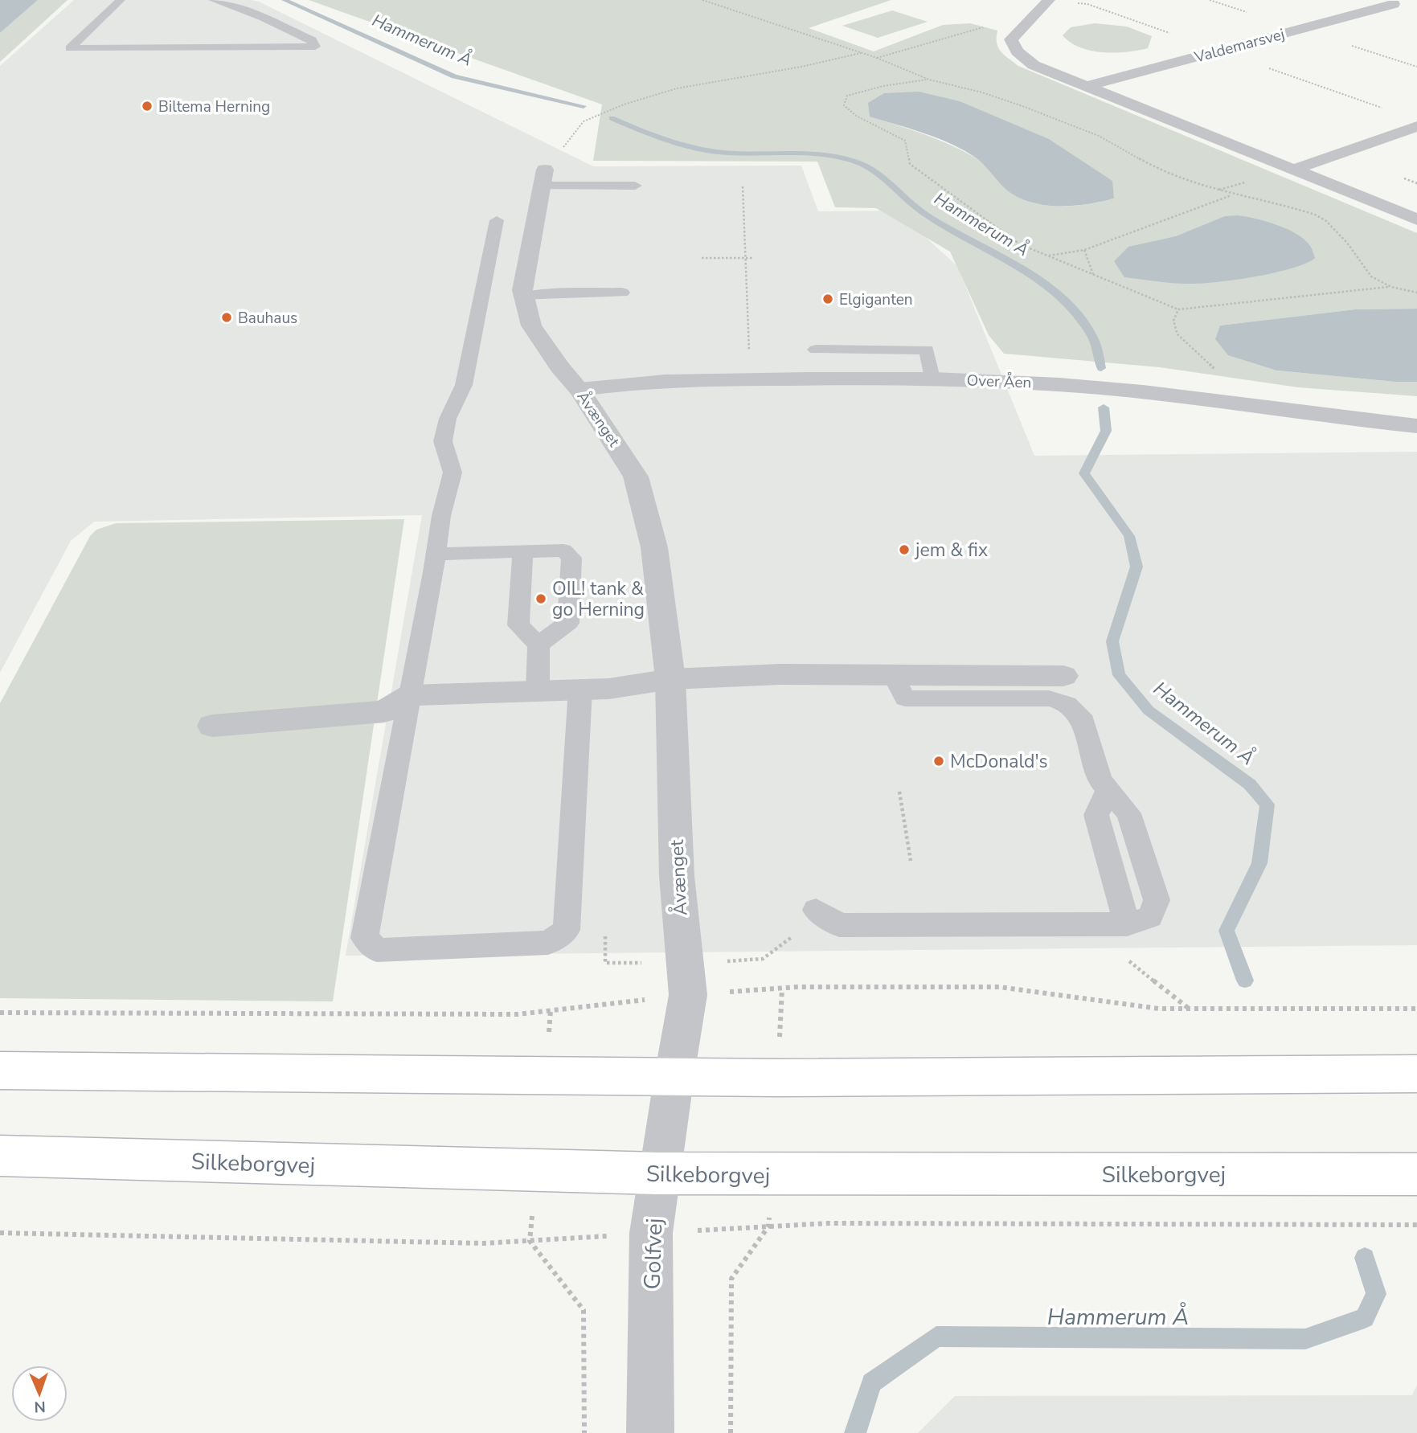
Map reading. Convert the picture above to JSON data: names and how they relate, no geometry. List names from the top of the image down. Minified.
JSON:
{"streets":{"main road":["Silkeborgvej"],"street":["Valdemarsvej","Over Åen","Åvænget","Golfvej"]},"crossings":[["Over Åen","Åvænget"],["Åvænget","Golfvej"],["Silkeborgvej","Golfvej"]],"water":["Hammerum Å"],"places":["Biltema Herning","Elgiganten","Bauhaus","jem & fix","OIL! tank & go Herning","McDonald's"],"north":"bottom"}
